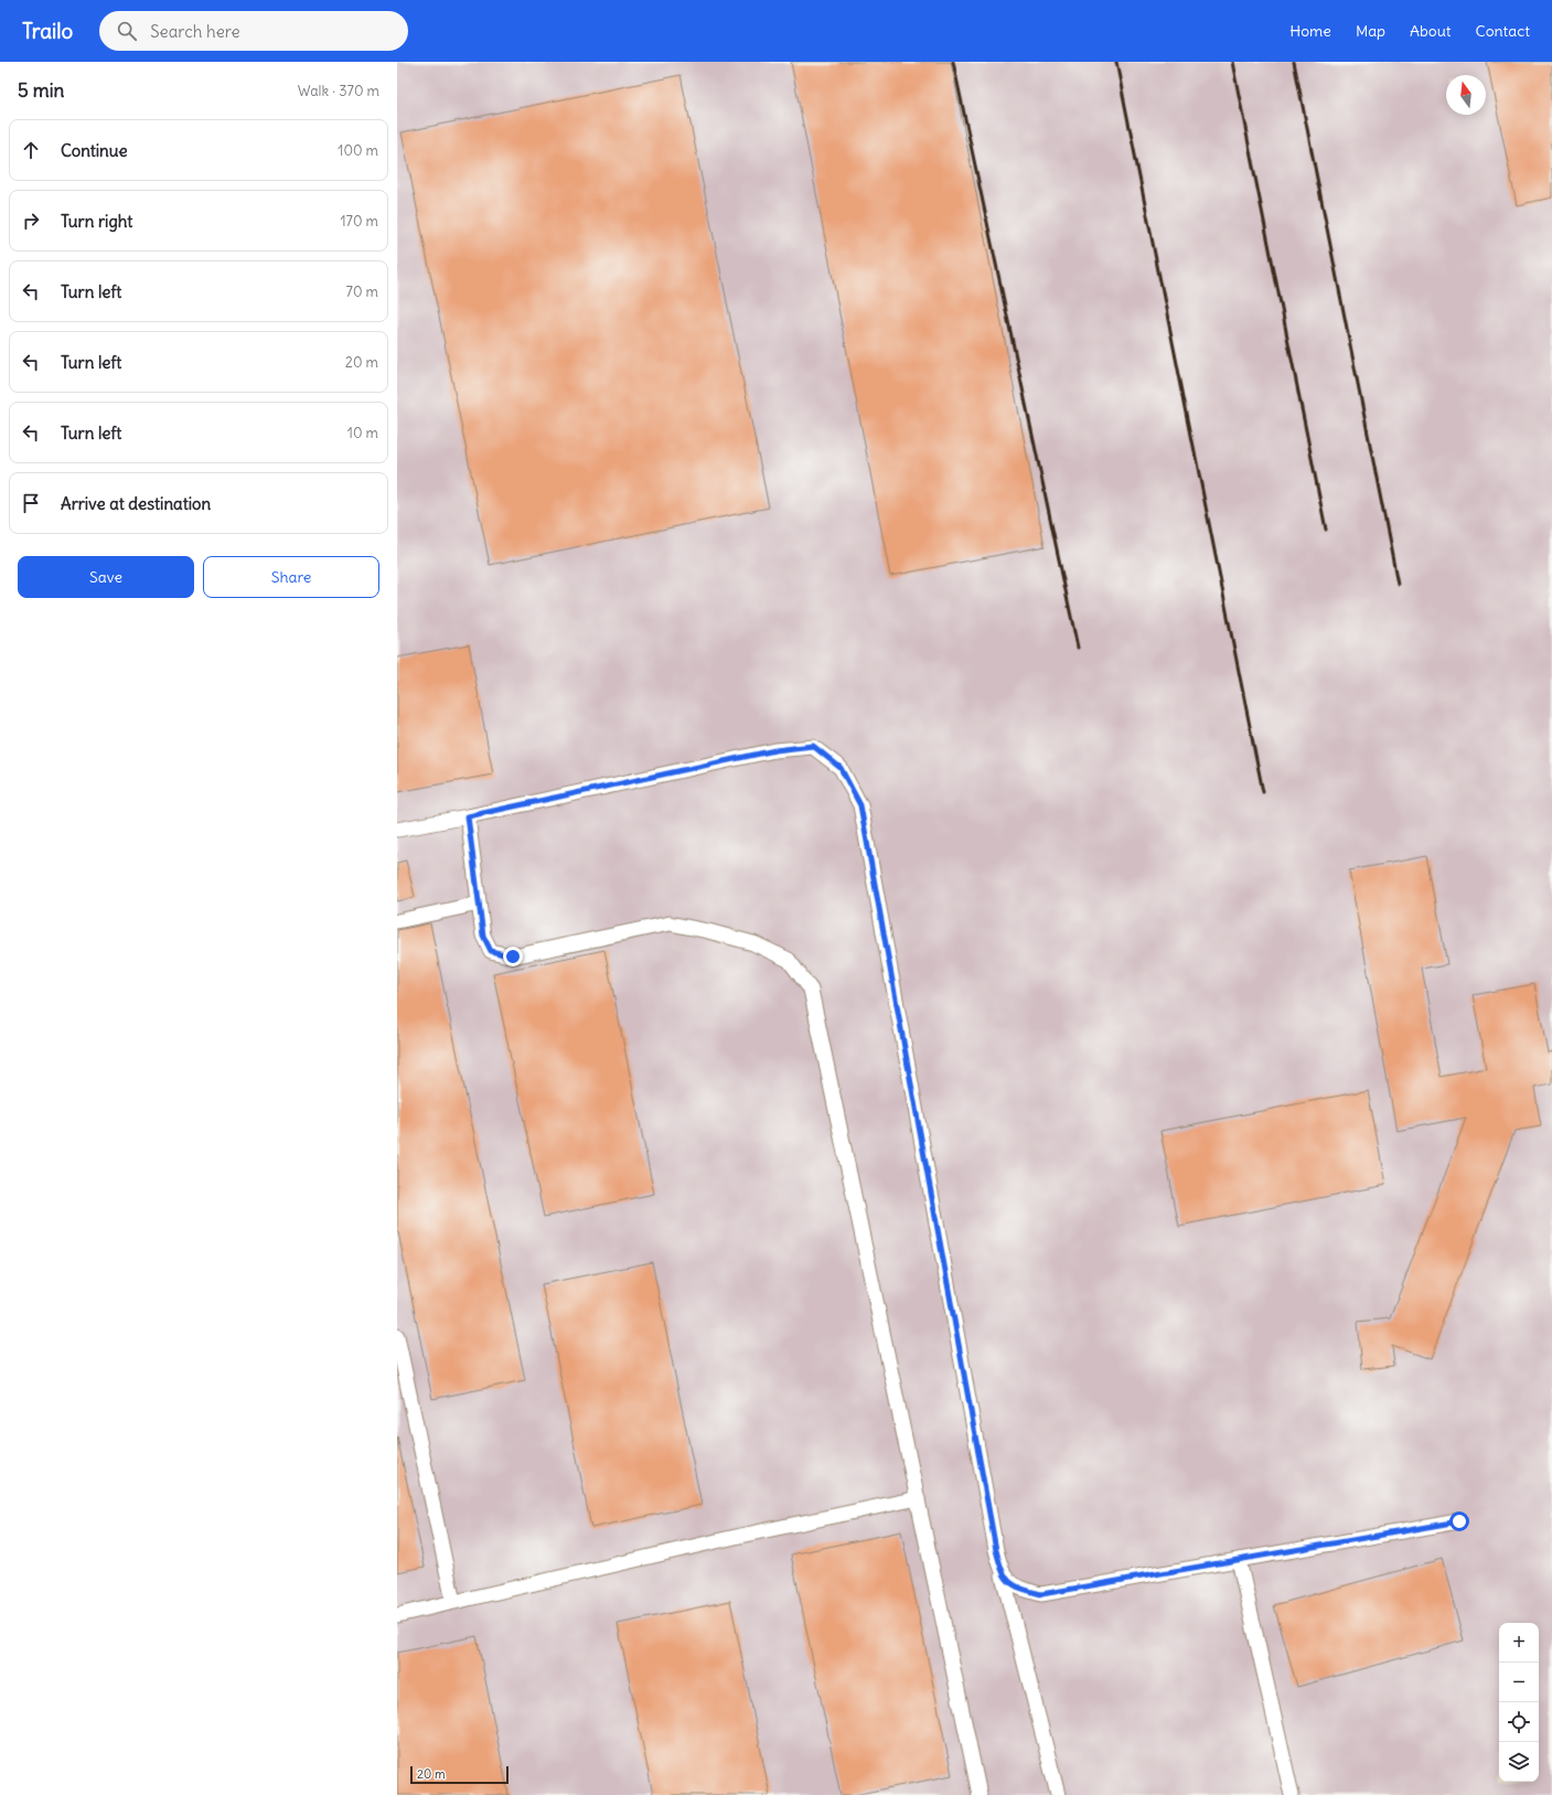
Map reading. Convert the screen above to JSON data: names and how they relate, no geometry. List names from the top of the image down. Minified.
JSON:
{"scale_bar":"20 m","north":"top","page":{"header":"Trailo","search":"Search here","nav":["Home","Map","About","Contact"],"heading":["5 min","Walk · 370 m"],"list":[["Continue","100 m"],["Turn right","170 m"],["Turn left","70 m"],["Turn left","20 m"],["Turn left","10 m"],"Arrive at destination"],"buttons":["Save","Share"],"map_buttons":["+","−"],"scale":"20 m"}}
